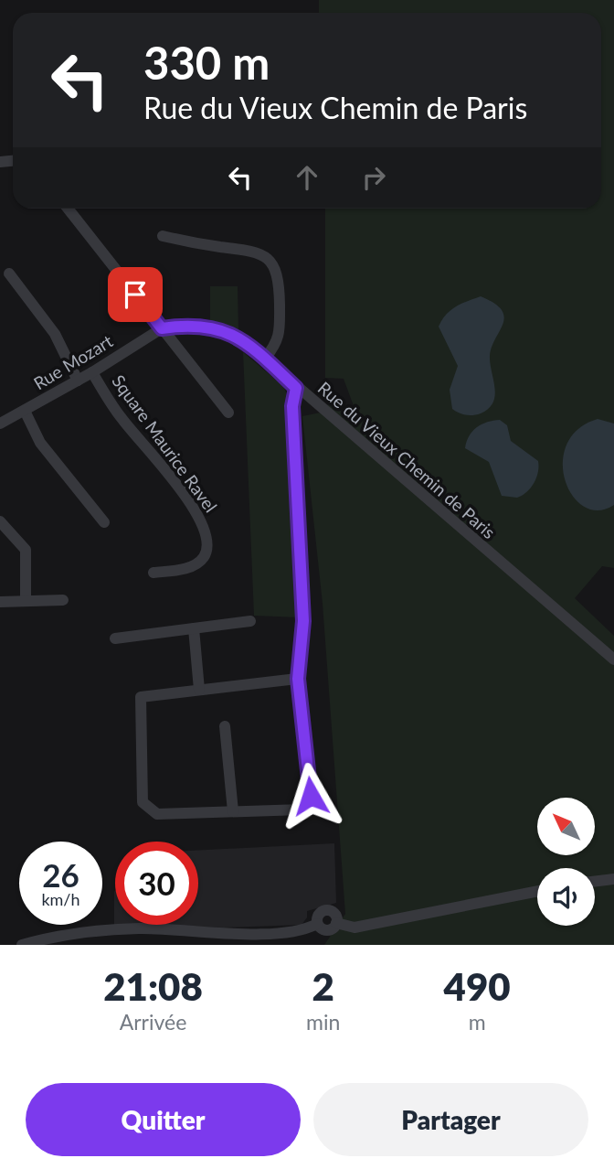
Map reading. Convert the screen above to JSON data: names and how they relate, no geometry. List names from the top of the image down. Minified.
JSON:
{"streets":{"street":["Rue Mozart","Square Maurice Ravel","Rue du Vieux Chemin de Paris"]},"crossings":[["Rue Mozart","Square Maurice Ravel"],["Rue Mozart","Rue du Vieux Chemin de Paris"]],"north":"top left","page":{"turn":["330 m","Rue du Vieux Chemin de Paris"],"speed":"26 km/h","limit":"30","eta":["21:08","Arrivée","2","min","490","m"],"buttons":["Quitter","Partager"]}}
